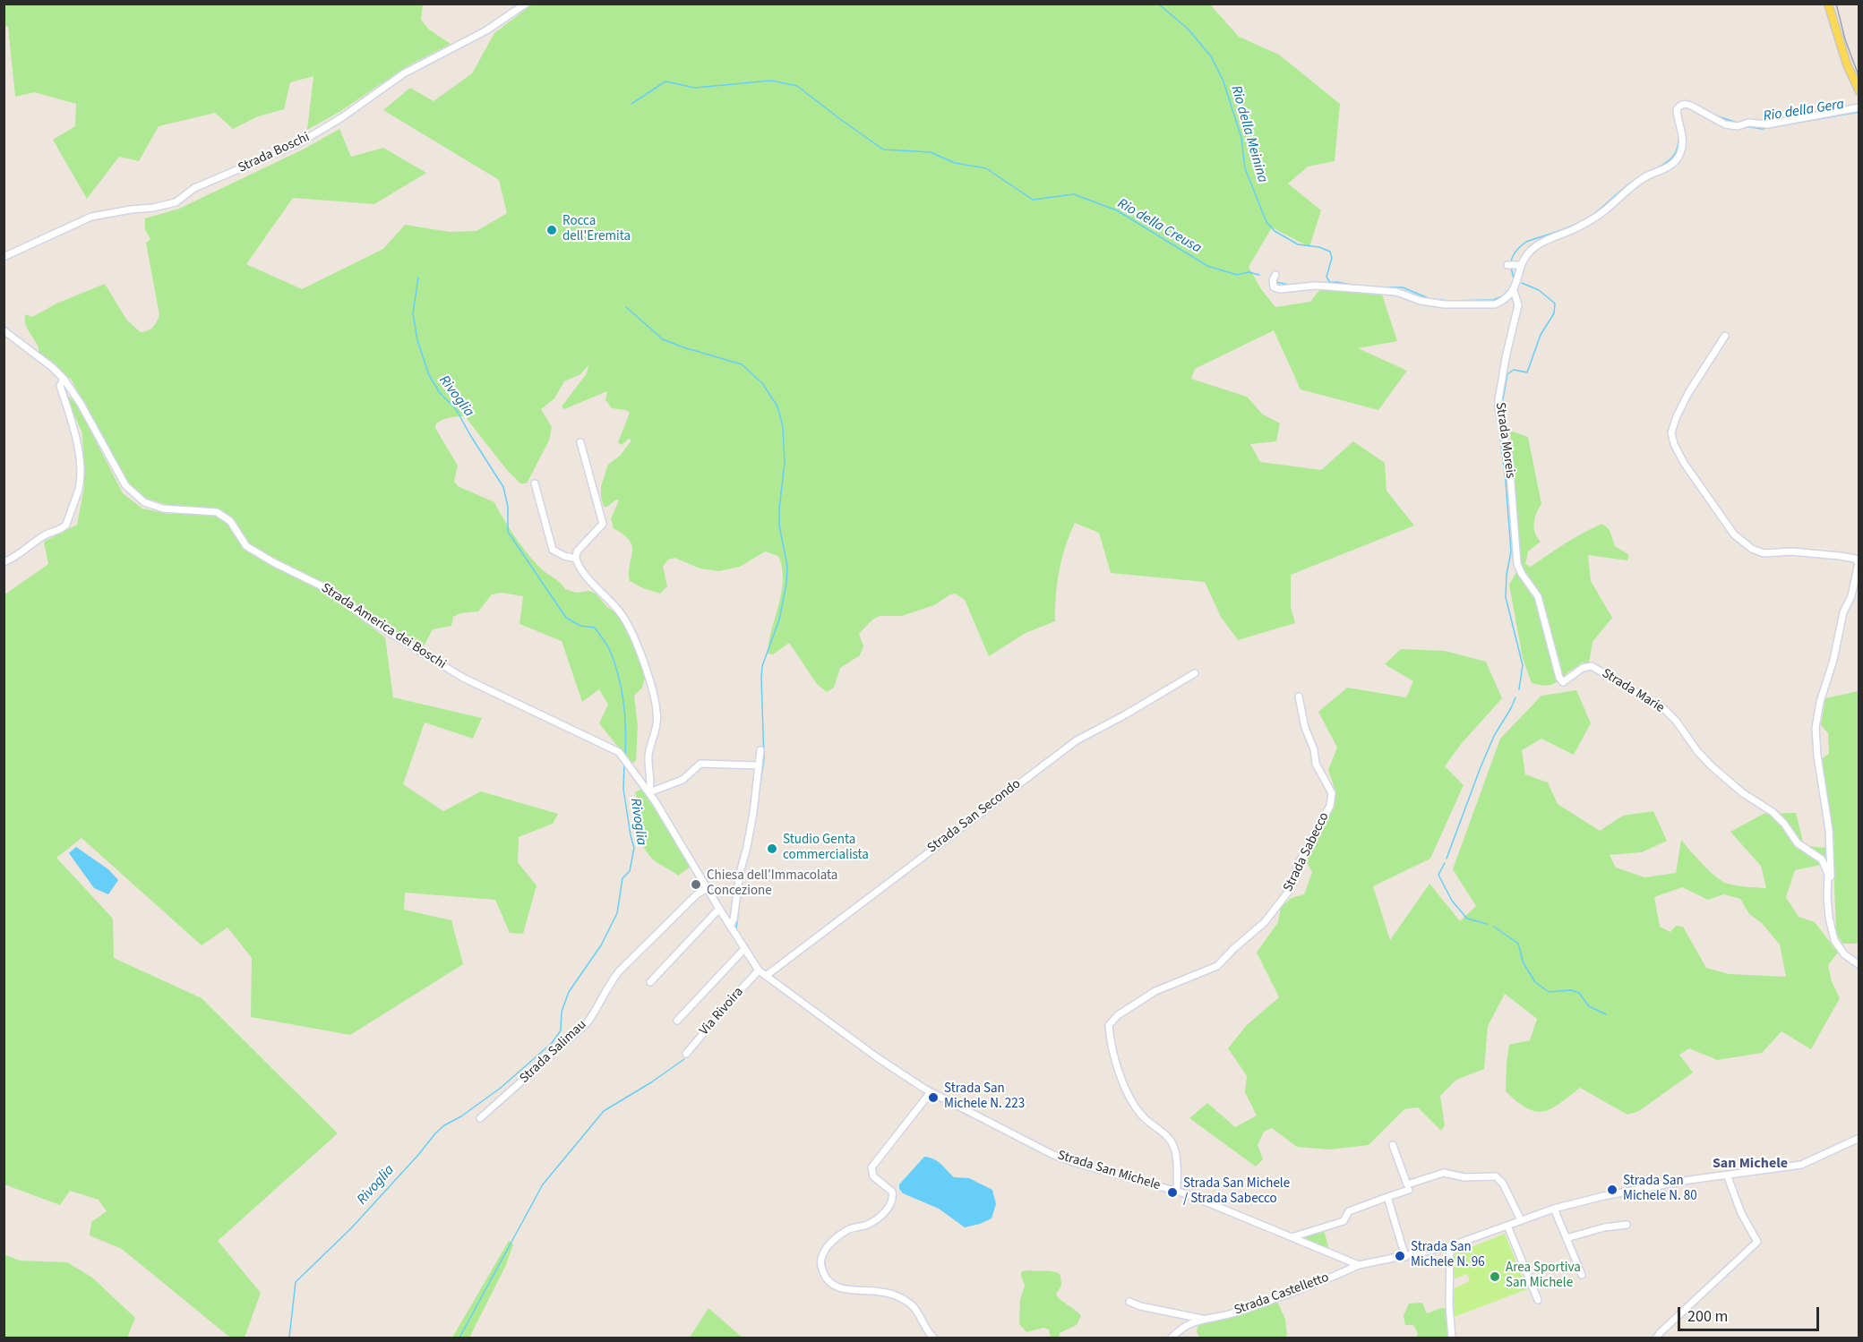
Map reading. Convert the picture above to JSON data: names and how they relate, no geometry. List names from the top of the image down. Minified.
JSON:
{"streets":{"street":["Strada Boschi","Strada Moreis","Strada America dei Boschi","Strada Marie","Strada San Secondo","Strada Sabecco","Via Rivoira","Strada Salimau","Strada San Michele","Strada Castelletto"]},"crossings":[["Strada Moreis","Strada Marie"],["Strada America dei Boschi","Strada San Secondo"],["Strada America dei Boschi","Via Rivoira"],["Strada America dei Boschi","Strada Salimau"],["Strada America dei Boschi","Strada San Michele"],["Strada San Secondo","Strada San Michele"],["Strada Sabecco","Strada San Michele"],["Strada San Michele","Strada Castelletto"]],"districts":["San Michele"],"water":["Rio della Gera","Rio della Meinina","Rio della Creusa","Rivoglia"],"places":["Rocca dell'Eremita","Studio Genta commercialista","Chiesa dell′Immacolata Concezione","Strada San Michele N. 223","Strada San Michele N. 80","Strada San Michele / Strada Sabecco","Strada San Michele N. 96","Area Sportiva San Michele"],"scale_bar":"200 m"}
